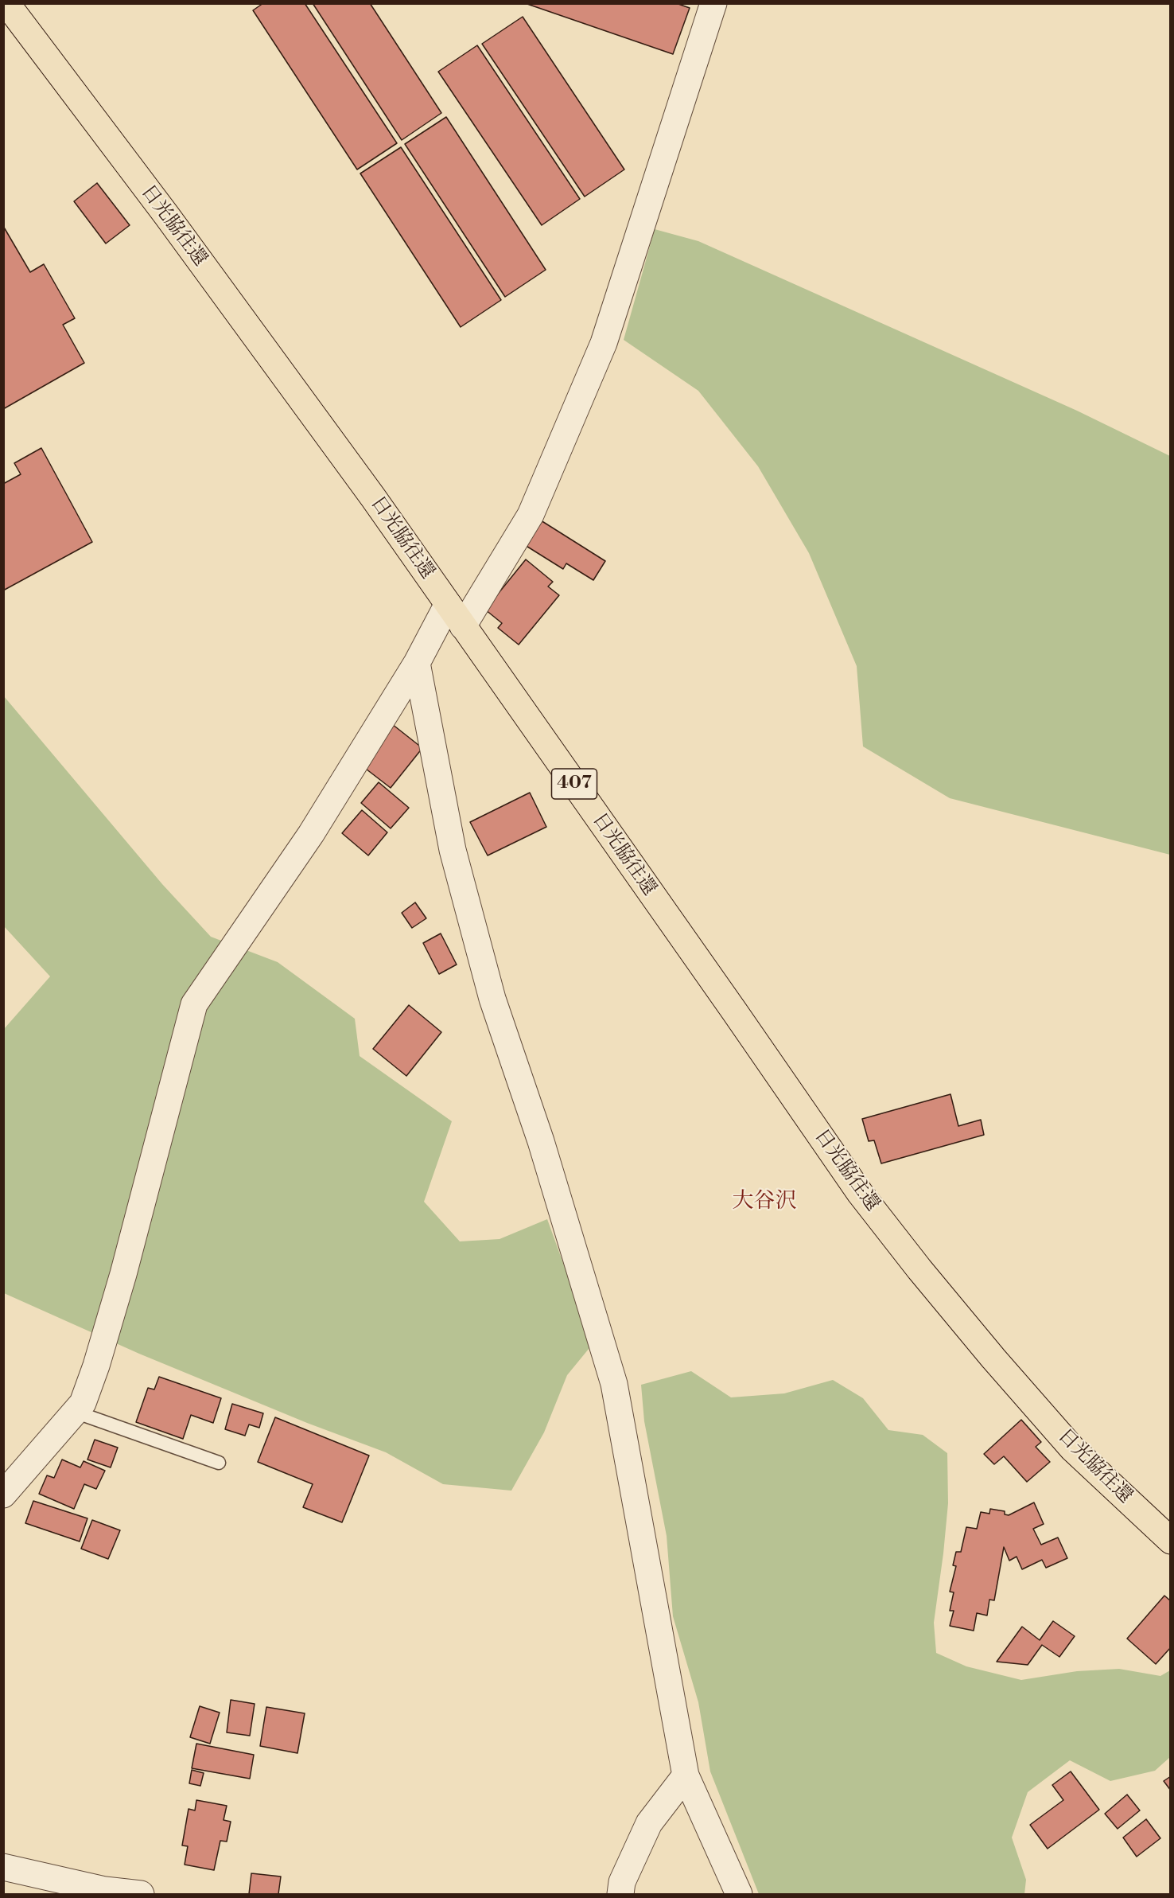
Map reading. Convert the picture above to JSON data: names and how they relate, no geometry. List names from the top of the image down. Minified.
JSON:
{"streets":{"highway":["日光脇往還","407"]},"districts":["大谷沢"]}
